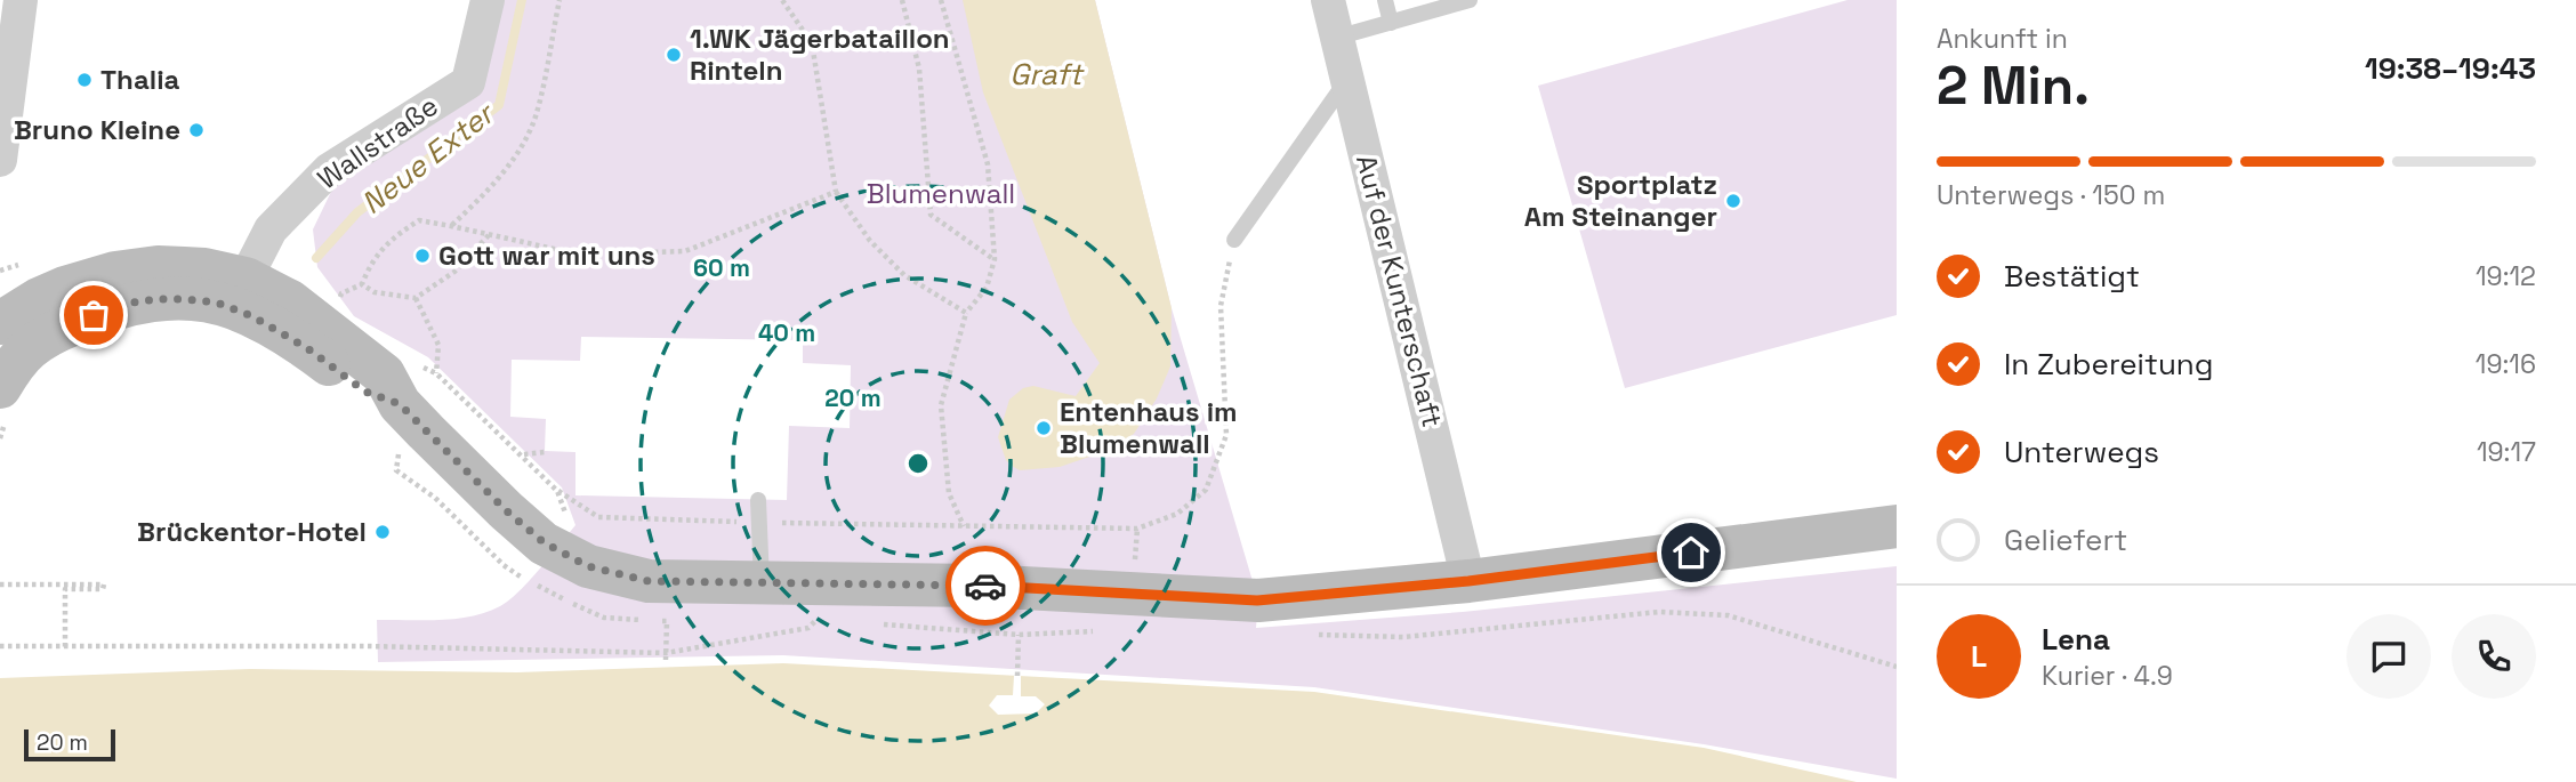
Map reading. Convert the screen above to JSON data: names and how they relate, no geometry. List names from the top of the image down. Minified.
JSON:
{"streets":{"street":["Wallstraße","Auf der Kunterschaft"]},"water":["Graft","Neue Exter"],"parks":["Blumenwall"],"places":["1.WK Jägerbataillon Rinteln","Thalia","Bruno Kleine","Sportplatz Am Steinanger","Gott war mit uns","Entenhaus im Blumenwall","Brückentor-Hotel"],"scale_bar":"20 m","page":{"heading":["2 Min.","Ankunft in","19:38–19:43"],"panel":["Lena","Kurier · 4.9"],"bar":"Unterwegs · 150 m","list":[["Bestätigt","19:12"],["In Zubereitung","19:16"],["Unterwegs","19:17"],"Geliefert"],"round":"L","scale":"20 m"},"rings":["60 m","40 m","20 m"]}
